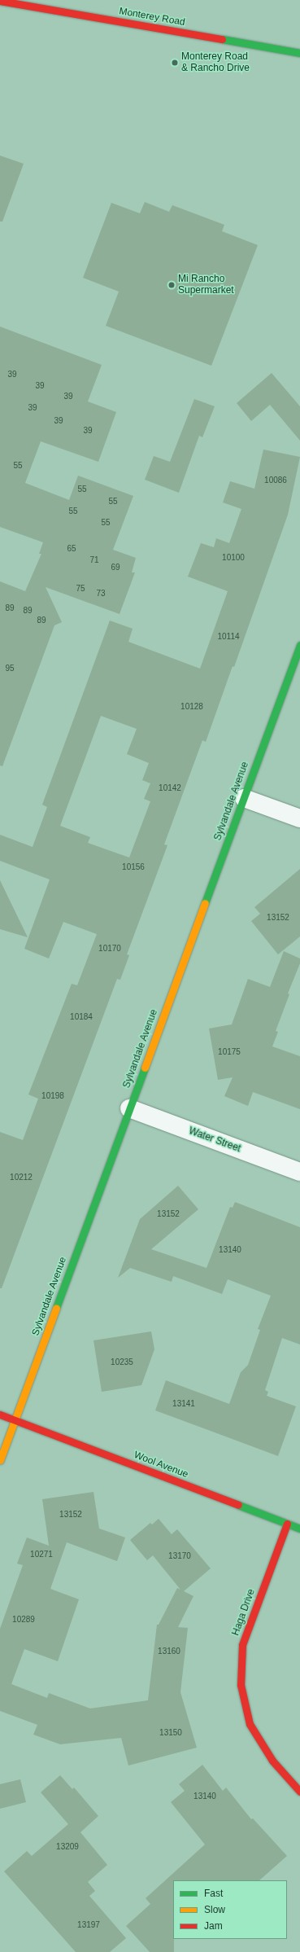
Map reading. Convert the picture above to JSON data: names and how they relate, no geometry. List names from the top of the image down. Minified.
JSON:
{"streets":{"street":["Monterey Road","Sylvandale Avenue","Water Street","Wool Avenue","Haga Drive"]},"crossings":[["Sylvandale Avenue","Water Street"],["Sylvandale Avenue","Wool Avenue"],["Wool Avenue","Haga Drive"]],"places":["Monterey Road & Rancho Drive","Mi Rancho Supermarket"],"house_numbers":["39","39","39","39","39","39","55","10086","55","55","55","55","65","10100","71","69","75","73","89","89","89","10114","95","10128","10142","10156","13152","10170","10184","10175","10198","10212","13152","13140","10235","13141","13152","10271","13170","10289","13160","13150","13140","13209","13197"],"legend":["Fast","Slow","Jam"]}
